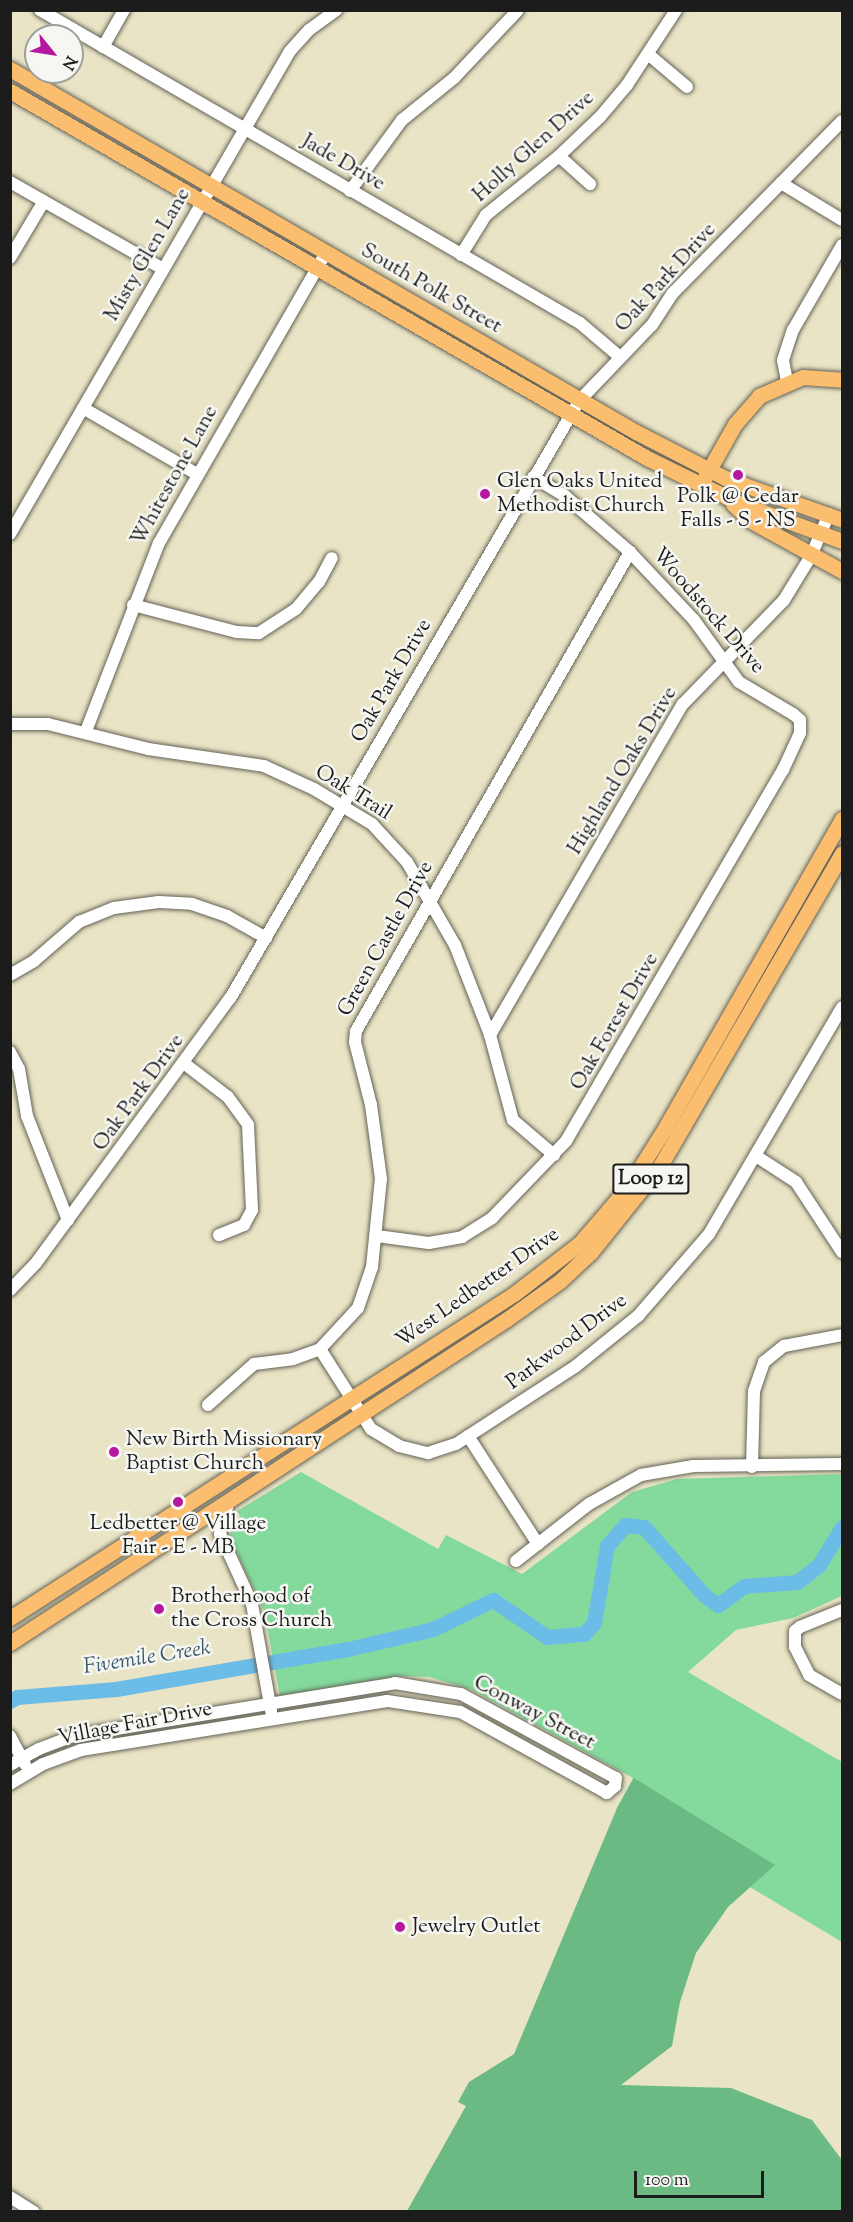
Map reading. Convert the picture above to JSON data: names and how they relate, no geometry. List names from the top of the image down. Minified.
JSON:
{"streets":{"main road":["South Polk Street","Loop 12","West Ledbetter Drive"],"street":["Holly Glen Drive","Jade Drive","Misty Glen Lane","Oak Park Drive","Whitestone Lane","Woodstock Drive","Highland Oaks Drive","Oak Trail","Green Castle Drive","Oak Forest Drive","Parkwood Drive","Conway Street","Village Fair Drive"]},"crossings":[["Holly Glen Drive","Jade Drive"],["Jade Drive","Misty Glen Lane"],["Jade Drive","Oak Park Drive"],["Misty Glen Lane","South Polk Street"],["Oak Park Drive","South Polk Street"],["Oak Park Drive","Woodstock Drive"],["Oak Park Drive","Oak Trail"],["South Polk Street","Whitestone Lane"],["South Polk Street","Highland Oaks Drive"],["Whitestone Lane","Oak Trail"],["Woodstock Drive","Highland Oaks Drive"],["Woodstock Drive","Green Castle Drive"],["Woodstock Drive","Oak Forest Drive"],["Highland Oaks Drive","Oak Trail"],["Oak Trail","Green Castle Drive"],["Oak Trail","Oak Forest Drive"],["Green Castle Drive","Oak Forest Drive"],["Green Castle Drive","Parkwood Drive"],["West Ledbetter Drive","Parkwood Drive"],["Conway Street","Village Fair Drive"]],"water":["Fivemile Creek"],"places":["Polk @ Cedar Falls - S - NS","Glen Oaks United Methodist Church","New Birth Missionary Baptist Church","Ledbetter @ Village Fair - E - MB","Brotherhood of the Cross Church","Jewelry Outlet"],"scale_bar":"100 m","north":"bottom right"}
